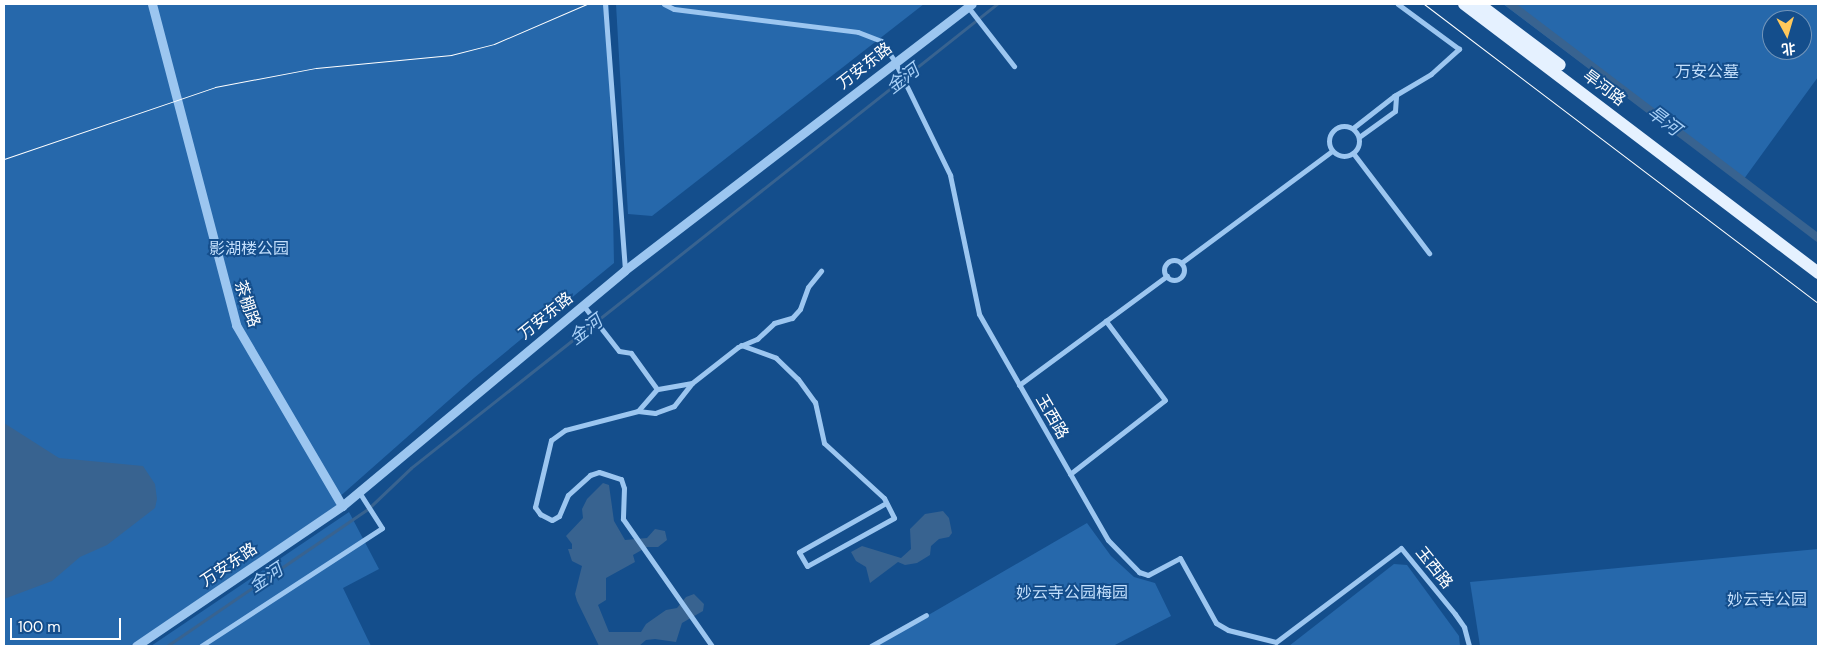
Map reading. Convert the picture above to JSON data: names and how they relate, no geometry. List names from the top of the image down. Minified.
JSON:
{"streets":{"main road":["旱河路"],"street":["万安东路","茶棚路","玉西路"]},"crossings":[["万安东路","茶棚路"],["万安东路","玉西路"]],"water":["金河","旱河"],"parks":["万安公墓","影湖楼公园","妙云寺公园梅园","妙云寺公园"],"scale_bar":"100 m","north":"bottom"}
